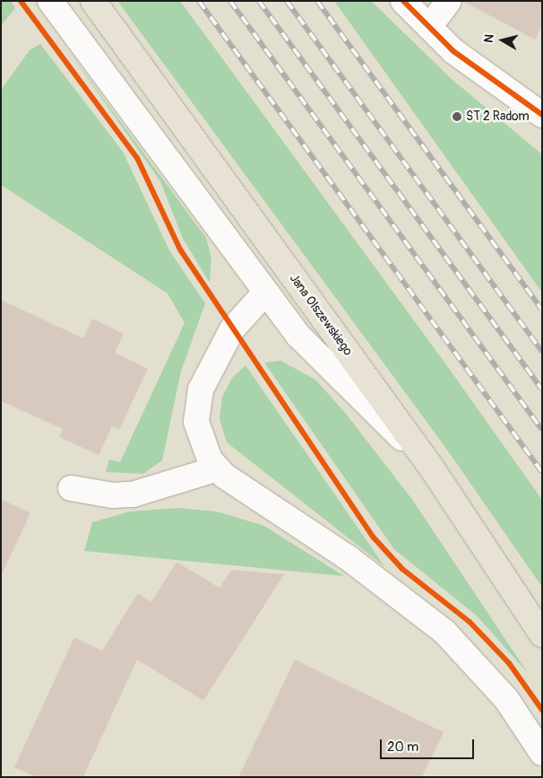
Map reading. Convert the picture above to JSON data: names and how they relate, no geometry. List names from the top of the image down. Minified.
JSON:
{"streets":{"main road":["Jana Olszewskiego"]},"places":["ST 2 Radom"],"scale_bar":"20 m","north":"left"}
